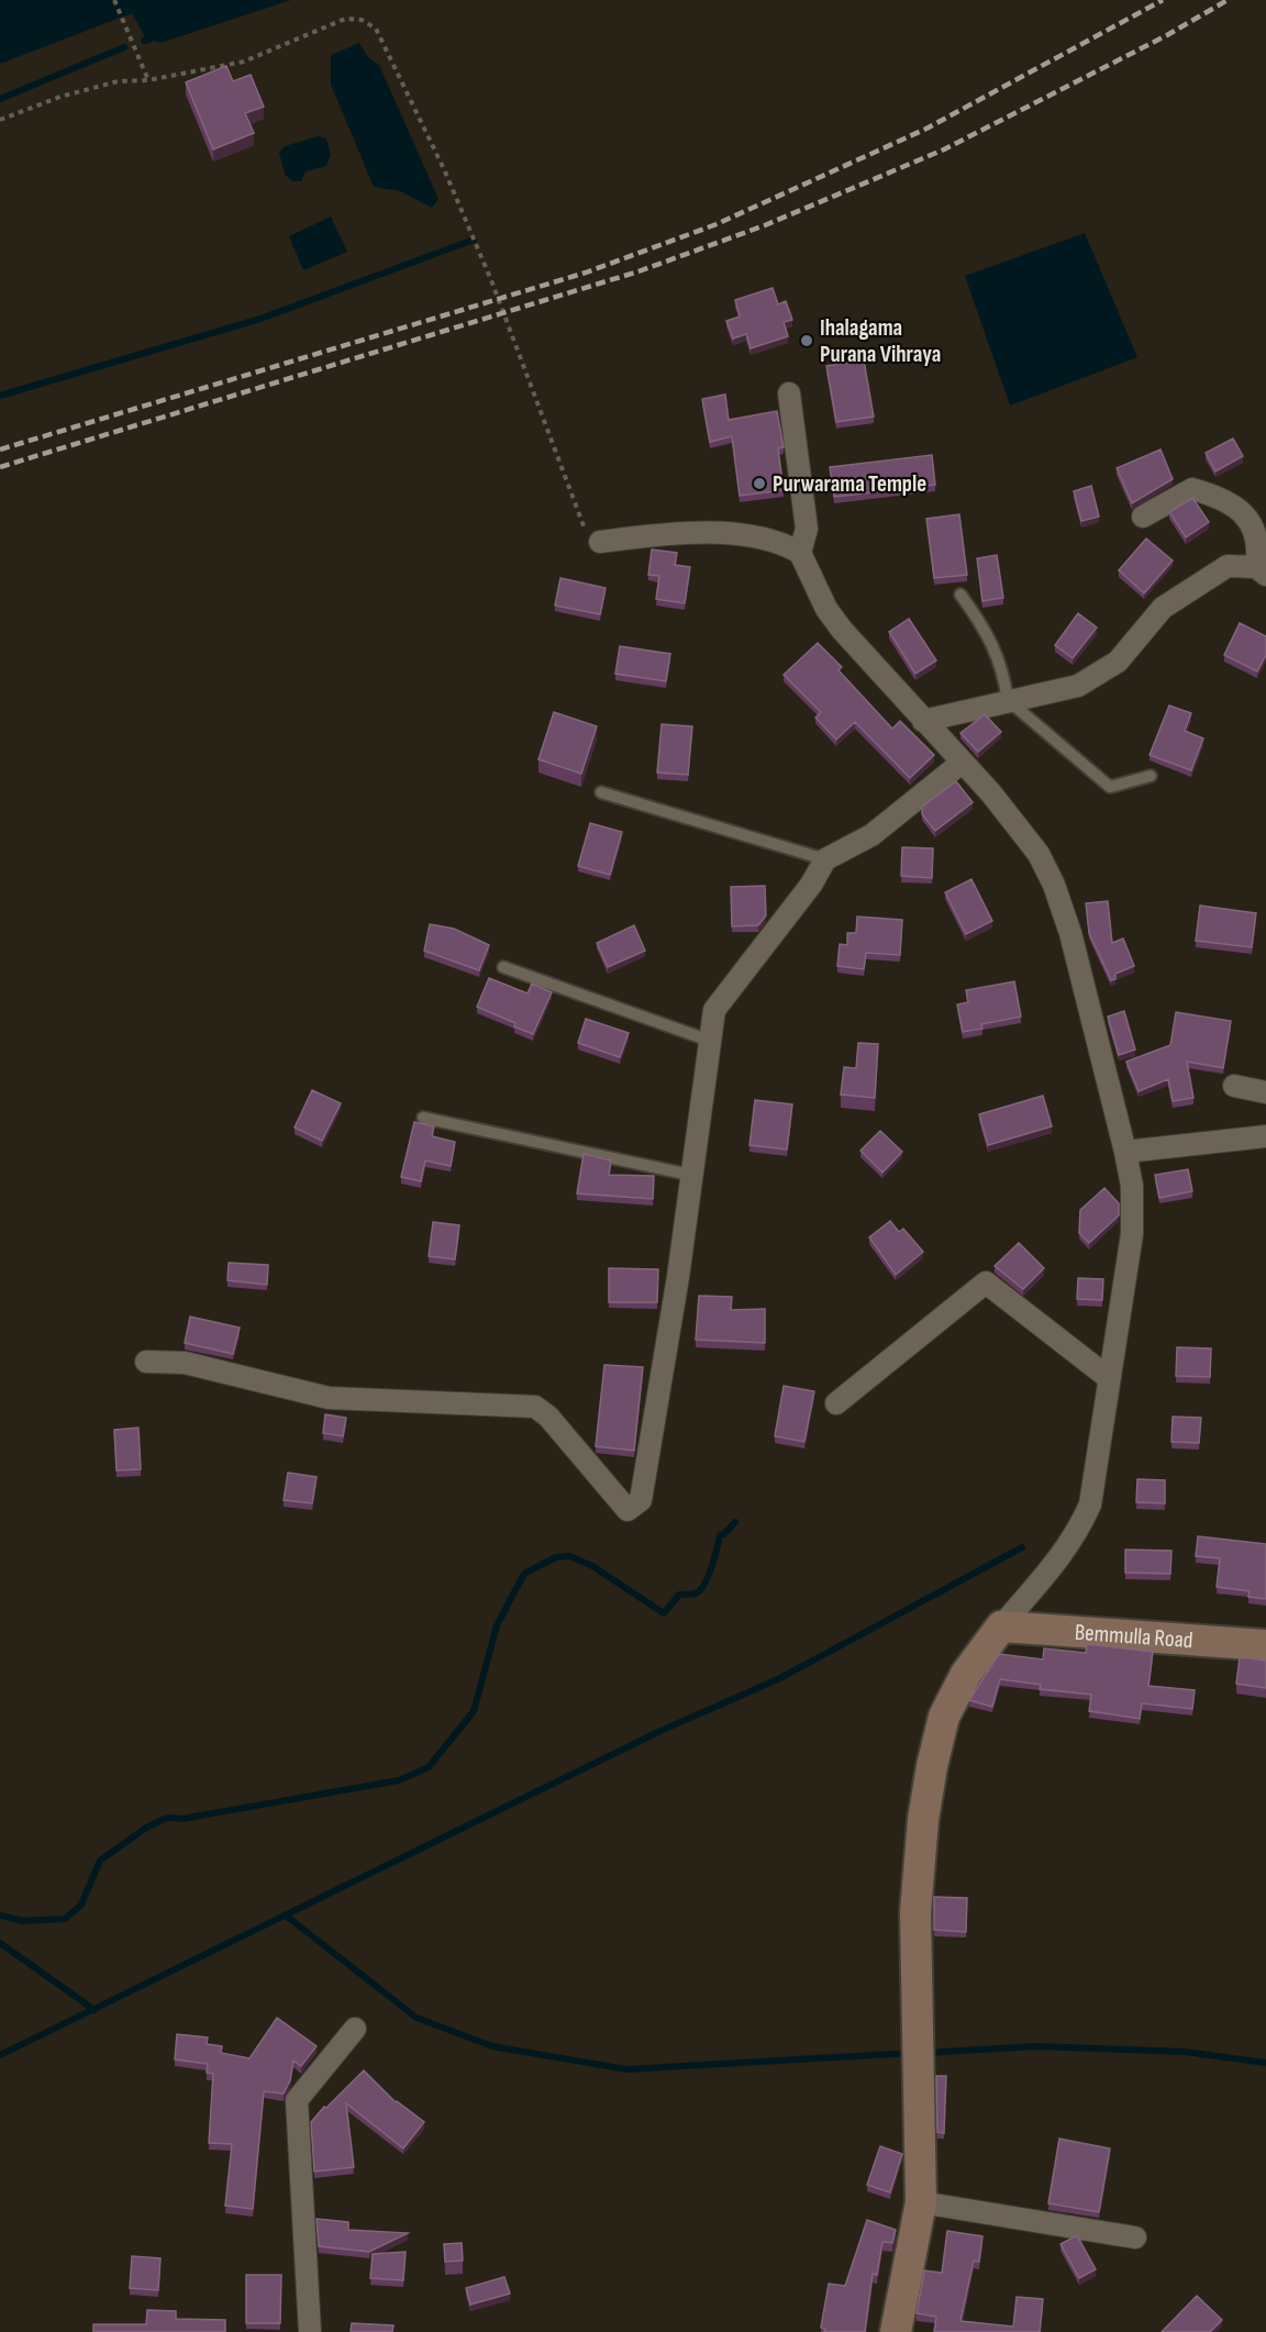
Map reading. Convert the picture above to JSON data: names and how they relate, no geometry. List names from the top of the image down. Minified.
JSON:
{"streets":{"street":["Bemmulla Road"]},"places":["Ihalagama Purana Vihraya","Purwarama Temple"]}
